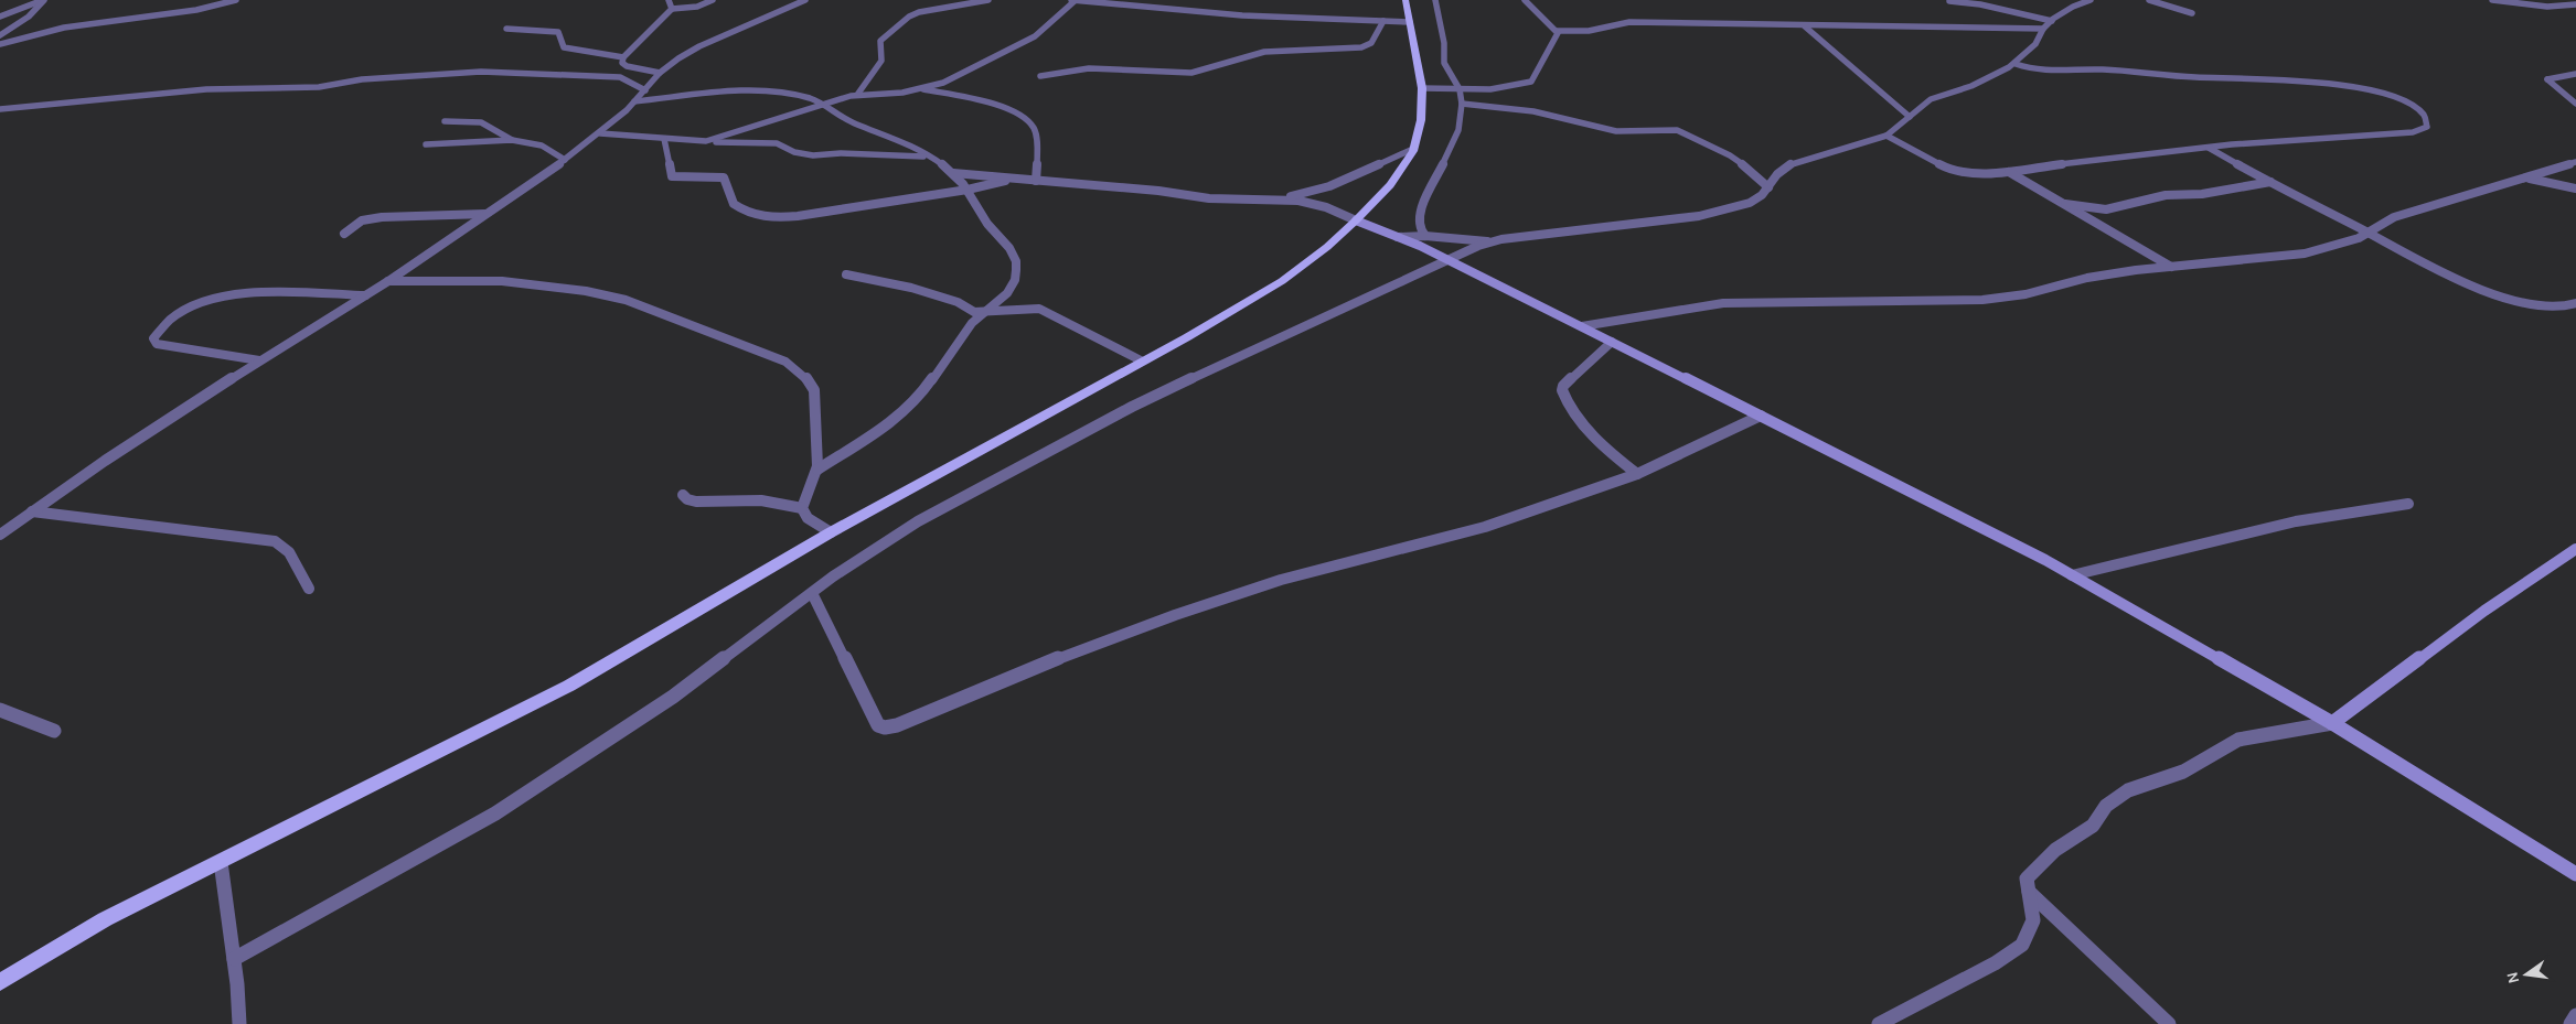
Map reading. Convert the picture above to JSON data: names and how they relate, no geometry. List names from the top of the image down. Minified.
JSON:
{"north":"left"}
